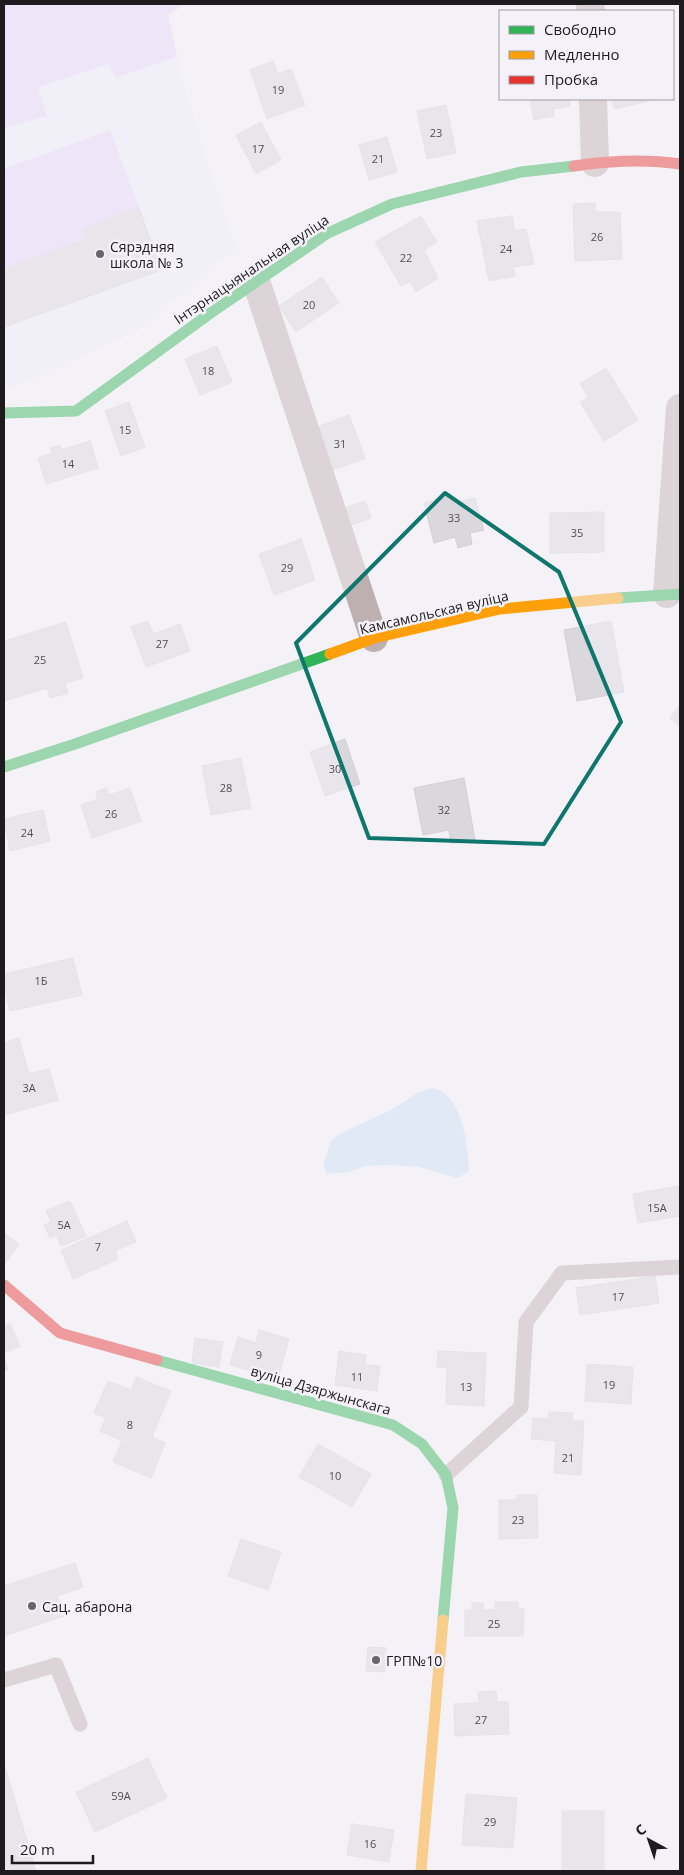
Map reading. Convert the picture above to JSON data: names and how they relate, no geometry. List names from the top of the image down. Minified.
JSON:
{"streets":{"street":["Інтэрнацыянальная вуліца","Камсамольская вуліца","вуліца Дзяржынскага"]},"places":["Сярэдняя школа № 3","Сац. абарона","ГРП№10"],"house_numbers":["19","23","17","21","26","24","22","20","18","15","31","14","33","35","29","27","25","30","28","32","26","24","1Б","3А","15А","5A","7","17","9","11","19","13","8","21","10","23","25","27","59A","29","16"],"legend":["Свободно","Медленно","Пробка"],"scale_bar":"20 m","north":"top left"}
